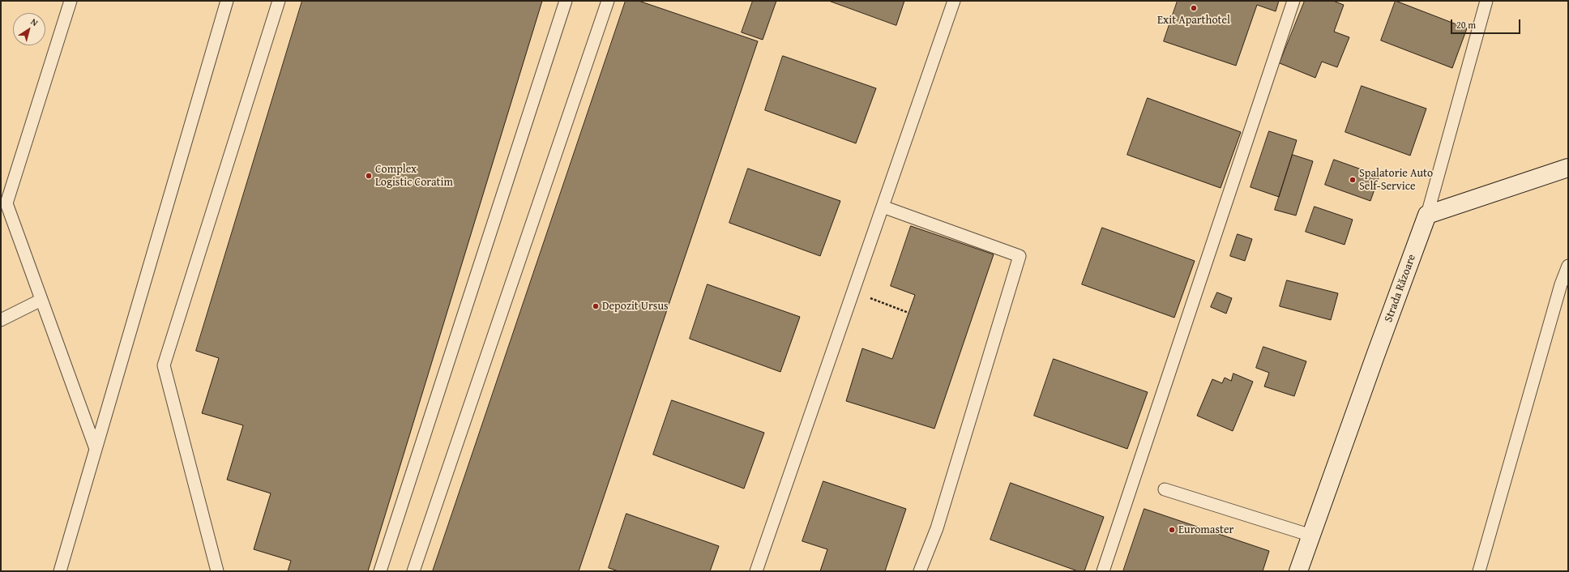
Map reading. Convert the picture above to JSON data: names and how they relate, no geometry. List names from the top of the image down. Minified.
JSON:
{"streets":{"street":["Strada Răzoare"]},"places":["Exit Aparthotel","Complex Logistic Coratim","Spalatorie Auto Self-Service","Depozit Ursus","Euromaster"],"scale_bar":"20 m","north":"top right"}
